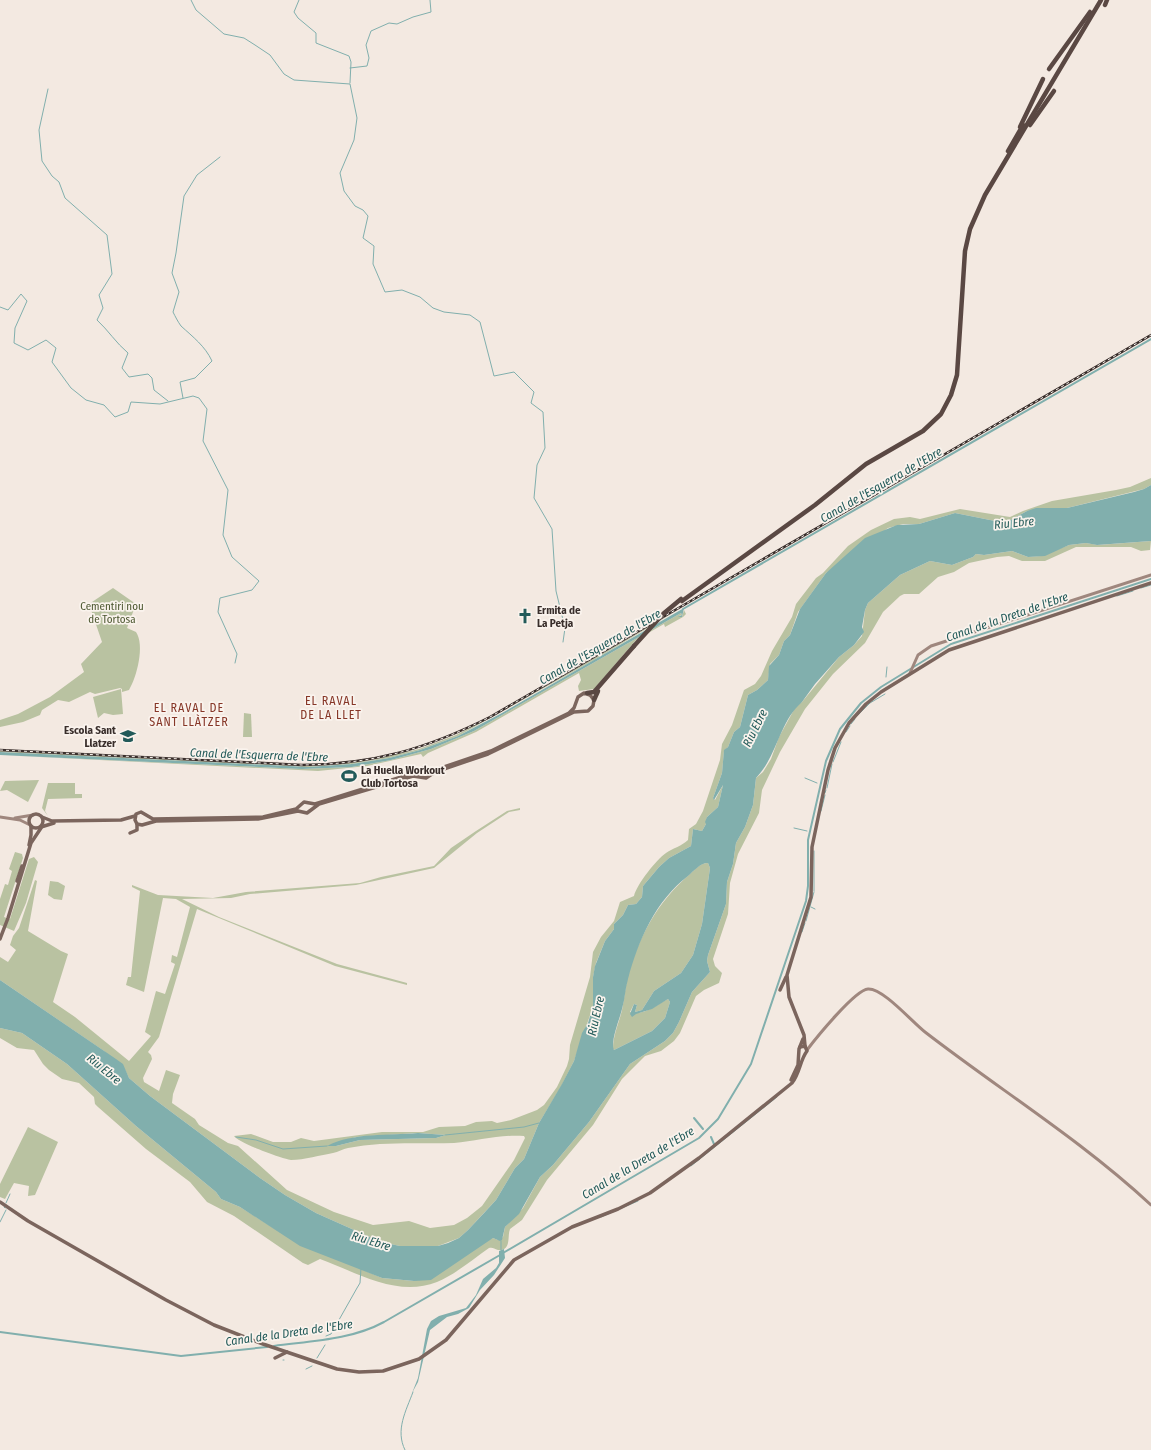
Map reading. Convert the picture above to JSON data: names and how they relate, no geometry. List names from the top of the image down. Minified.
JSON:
{"districts":["EL RAVAL DE LA LLET","EL RAVAL DE SANT LLÀTZER"],"water":["Canal de l'Esquerra de l'Ebre","Riu Ebre","Canal de la Dreta de l'Ebre"],"parks":["Cementiri nou de Tortosa"],"places":{"church":["Ermita de La Petja"],"school or university":["Escola Sant Llatzer"],"sports":["La Huella Workout Club Tortosa"]}}
